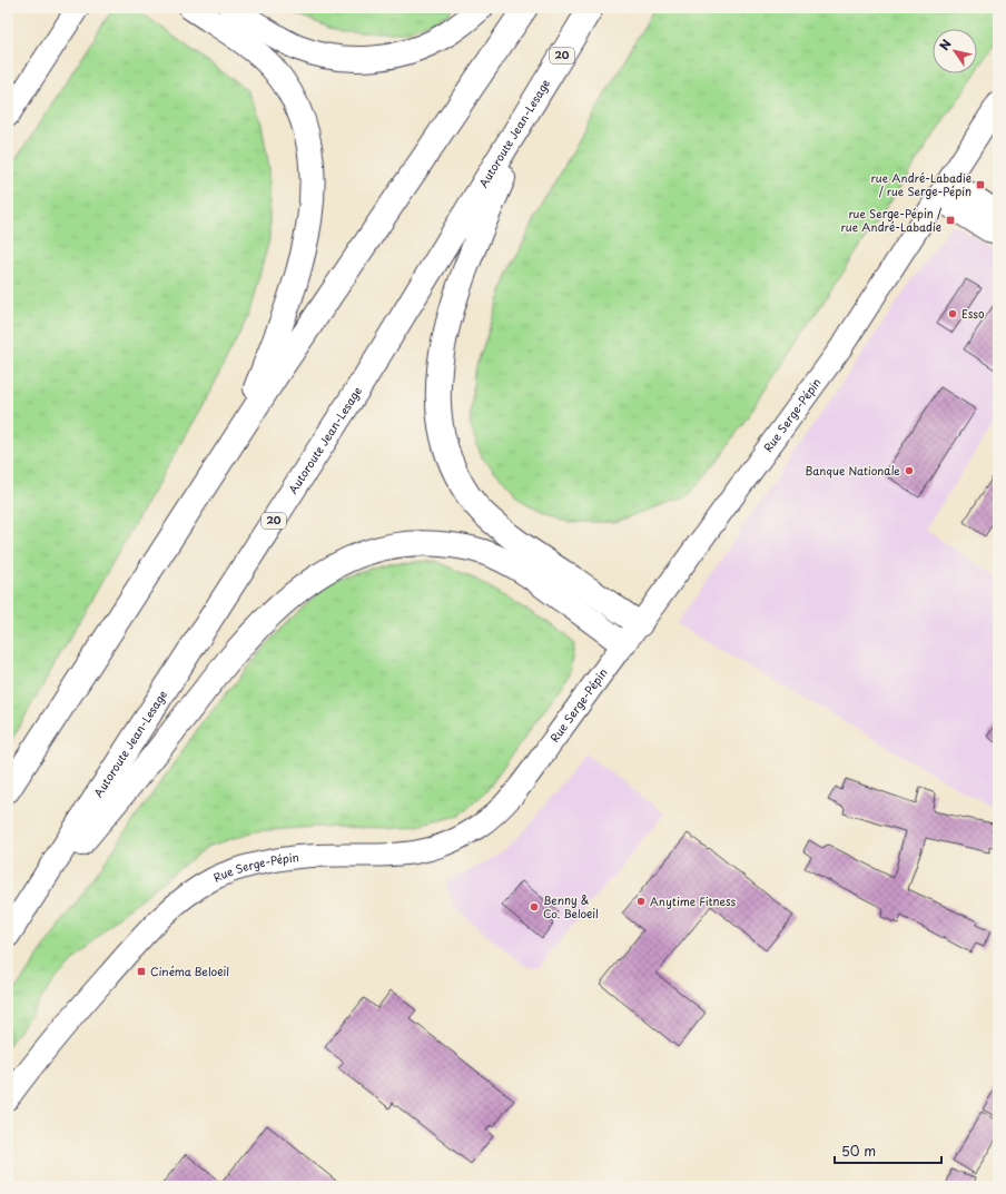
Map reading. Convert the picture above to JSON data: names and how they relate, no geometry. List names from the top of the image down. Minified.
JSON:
{"streets":{"highway":["20","Autoroute Jean-Lesage"],"street":["Rue Serge-Pépin"]},"places":{"transit":["rue André-Labadie / rue Serge-Pépin","rue Serge-Pépin / rue André-Labadie","Cinéma Beloeil"],"other":["Esso","Banque Nationale","Anytime Fitness","Benny & Co. Beloeil"]},"scale_bar":"50 m","north":"top left"}
